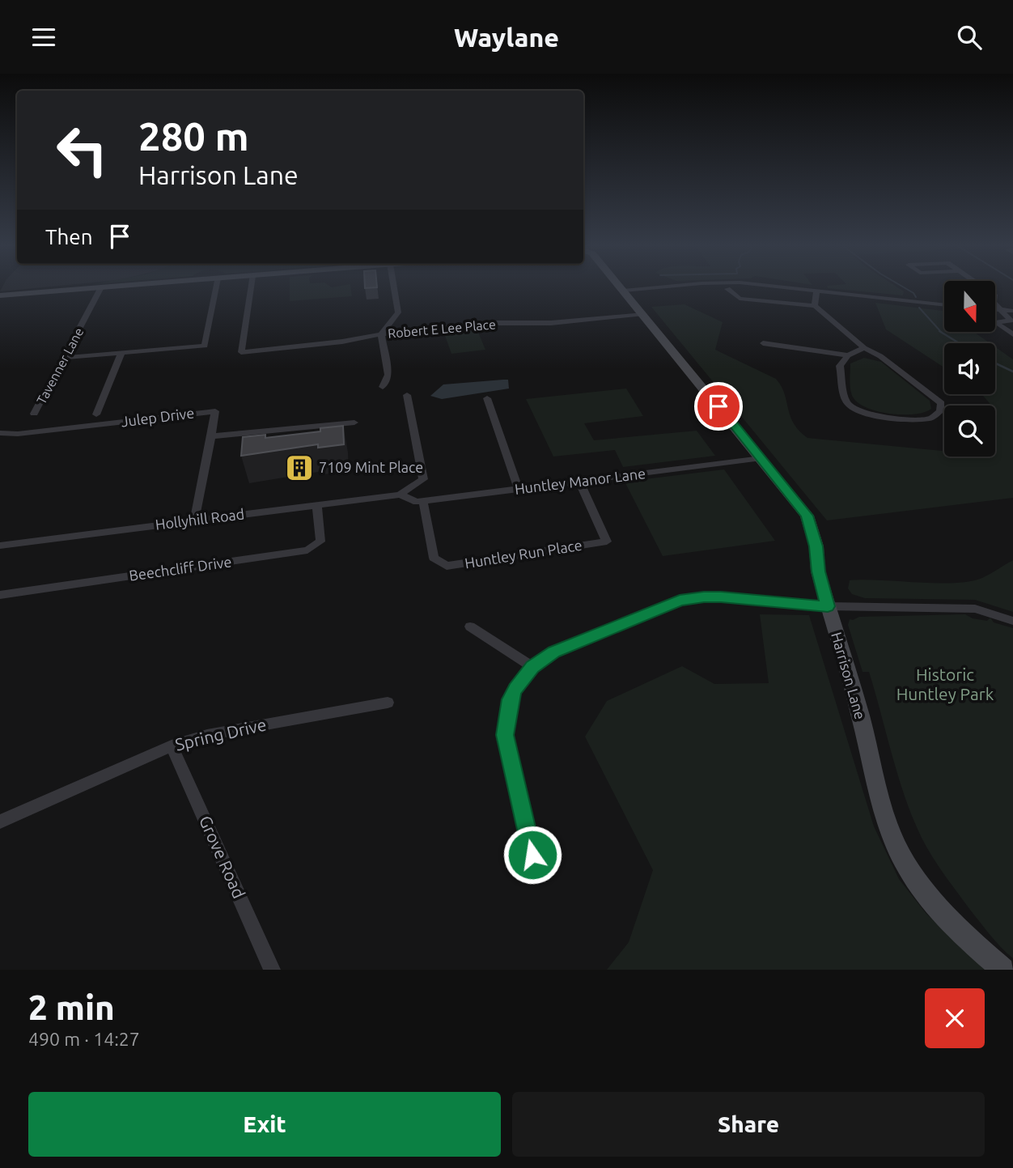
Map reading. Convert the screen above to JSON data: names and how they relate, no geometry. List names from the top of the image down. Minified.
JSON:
{"streets":{"street":["Robert E Lee Place","Tavenner Lane","Julep Drive","Huntley Manor Lane","Hollyhill Road","Huntley Run Place","Beechcliff Drive","Harrison Lane","Spring Drive","Grove Road"]},"crossings":[["Robert E Lee Place","Harrison Lane"],["Huntley Manor Lane","Hollyhill Road"],["Huntley Manor Lane","Huntley Run Place"],["Huntley Manor Lane","Harrison Lane"],["Hollyhill Road","Beechcliff Drive"],["Spring Drive","Grove Road"]],"parks":["Historic Huntley Park"],"places":{"building":["7109 Mint Place"]},"north":"bottom","page":{"header":"Waylane","turn":["280 m","Harrison Lane"],"then":"Then","heading":["2 min","490 m · 14:27"],"buttons":["Exit","Share"]}}
